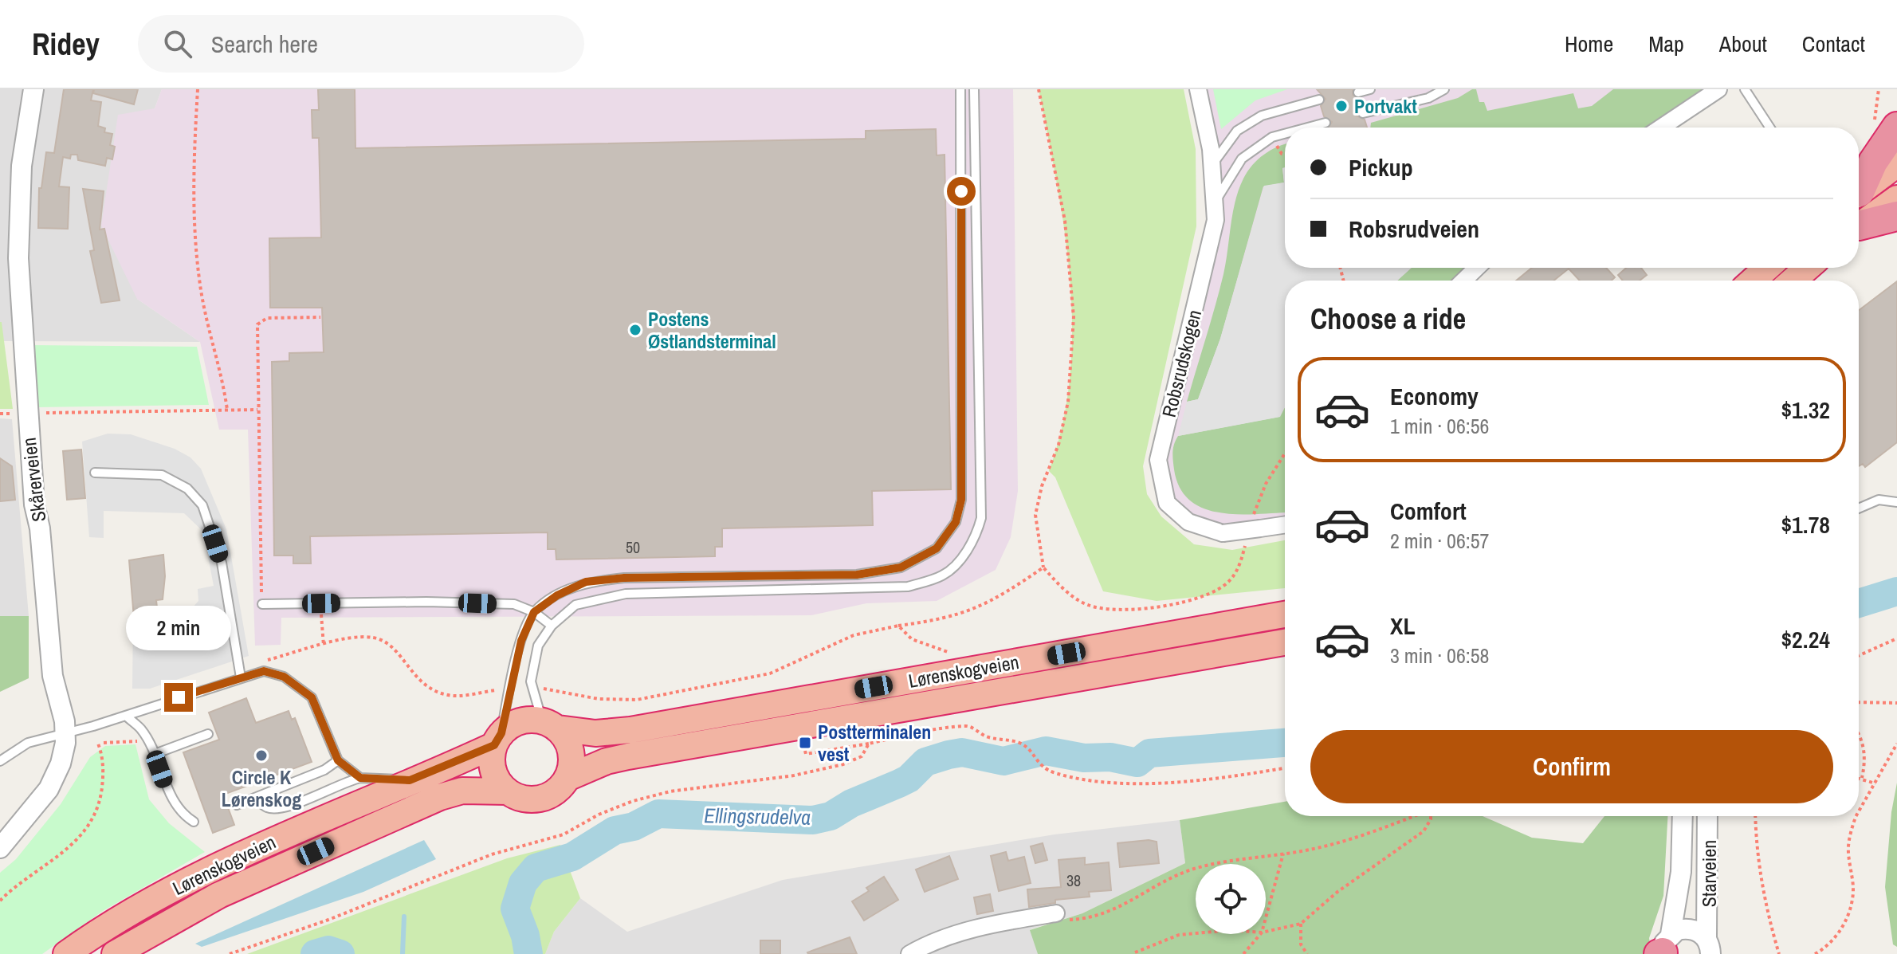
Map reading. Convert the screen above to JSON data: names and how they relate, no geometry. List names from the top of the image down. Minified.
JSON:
{"streets":{"highway":["Lørenskogveien"],"street":["Robsrudskogen","Skårerveien","Starveien"]},"water":["Ellingsrudelva"],"places":{"other":["Portvakt","Postens Østlandsterminal","Circle K Lørenskog"],"transit":["Postterminalen vest"]},"house_numbers":["50","38"],"page":{"header":"Ridey","search":"Search here","nav":["Home","Map","About","Contact"],"banner":["Pickup","Robsrudveien"],"heading":"Choose a ride","list":[{"name":"Economy","note":"1 min · 06:56","value":"$1.32"},{"name":"Comfort","note":"2 min · 06:57","value":"$1.78"},{"name":"XL","note":"3 min · 06:58","value":"$2.24"}],"bubble":"2 min","buttons":"Confirm"}}
